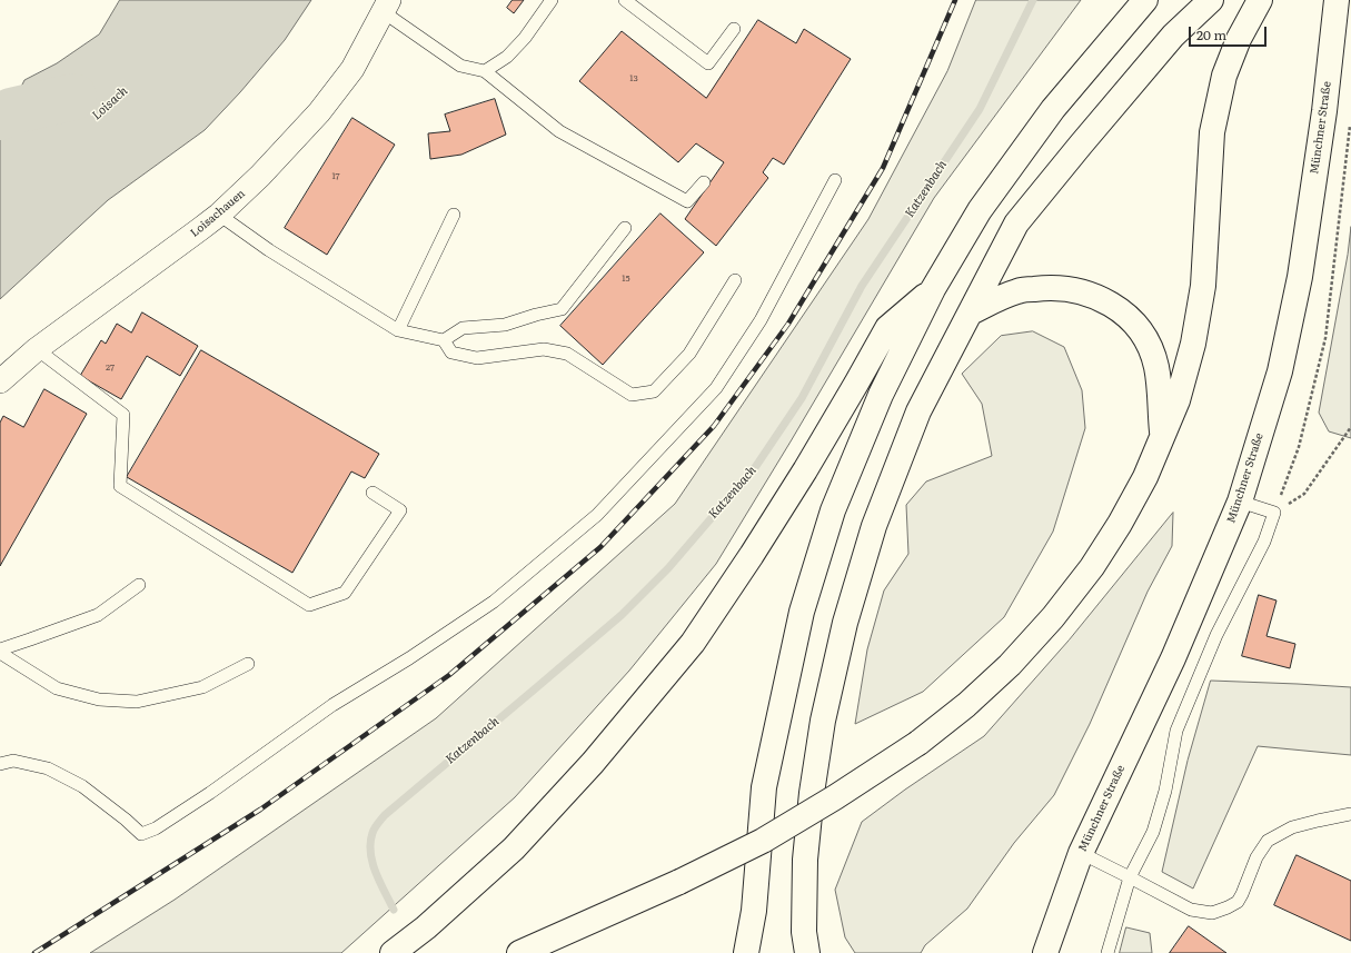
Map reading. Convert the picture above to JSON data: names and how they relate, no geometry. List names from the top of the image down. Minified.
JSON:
{"streets":{"main road":["Münchner Straße"],"street":["Loisachauen"]},"water":["Loisach","Katzenbach"],"house_numbers":["13","17","15","27"],"scale_bar":"20 m"}
